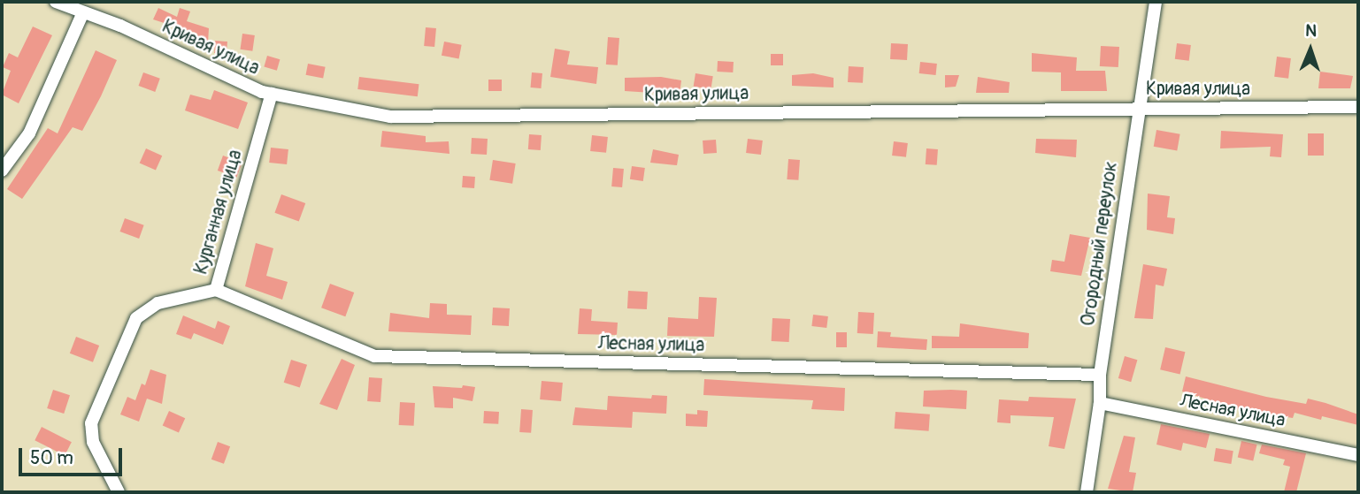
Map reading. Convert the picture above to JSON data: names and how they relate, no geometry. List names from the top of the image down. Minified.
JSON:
{"streets":{"street":["Кривая улица","Курганная улица","Огородный переулок","Лесная улица"]},"crossings":[["Кривая улица","Курганная улица"],["Кривая улица","Огородный переулок"],["Курганная улица","Лесная улица"],["Огородный переулок","Лесная улица"]],"scale_bar":"50 m","north":"top"}
